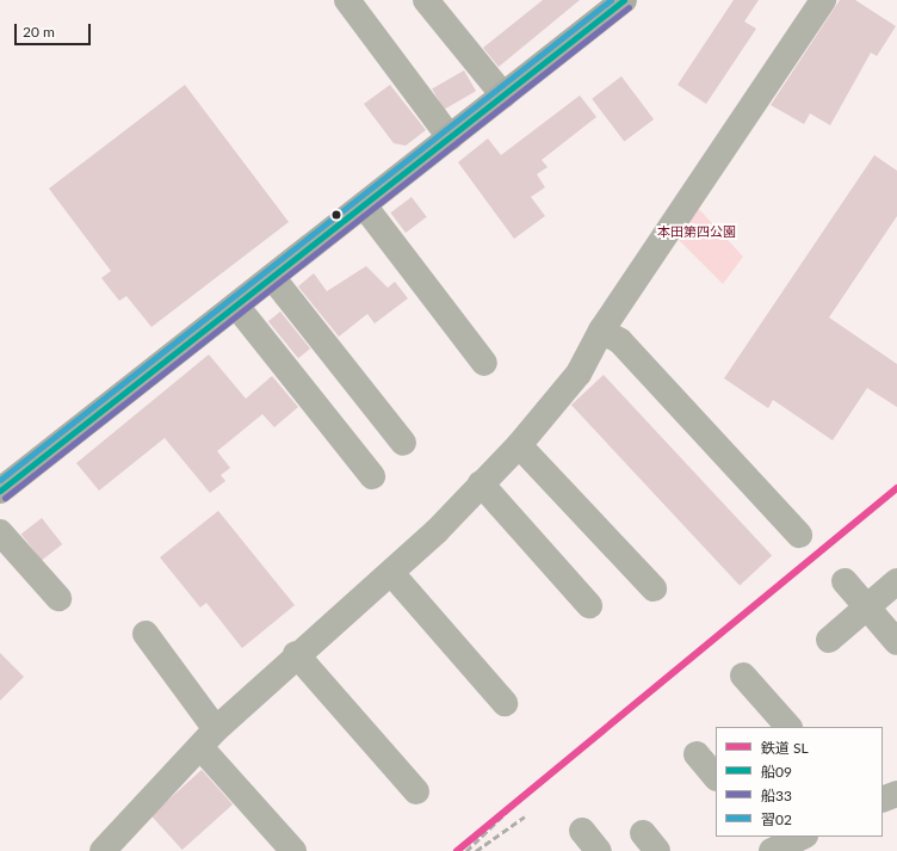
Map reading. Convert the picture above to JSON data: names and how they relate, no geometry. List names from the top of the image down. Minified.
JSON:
{"parks":["本田第四公園"],"lines":["transit line 船09","transit line 習02","transit line 船33","rail line SL"],"legend":["鉄道 SL","船09","船33","習02"],"scale_bar":"20 m"}
